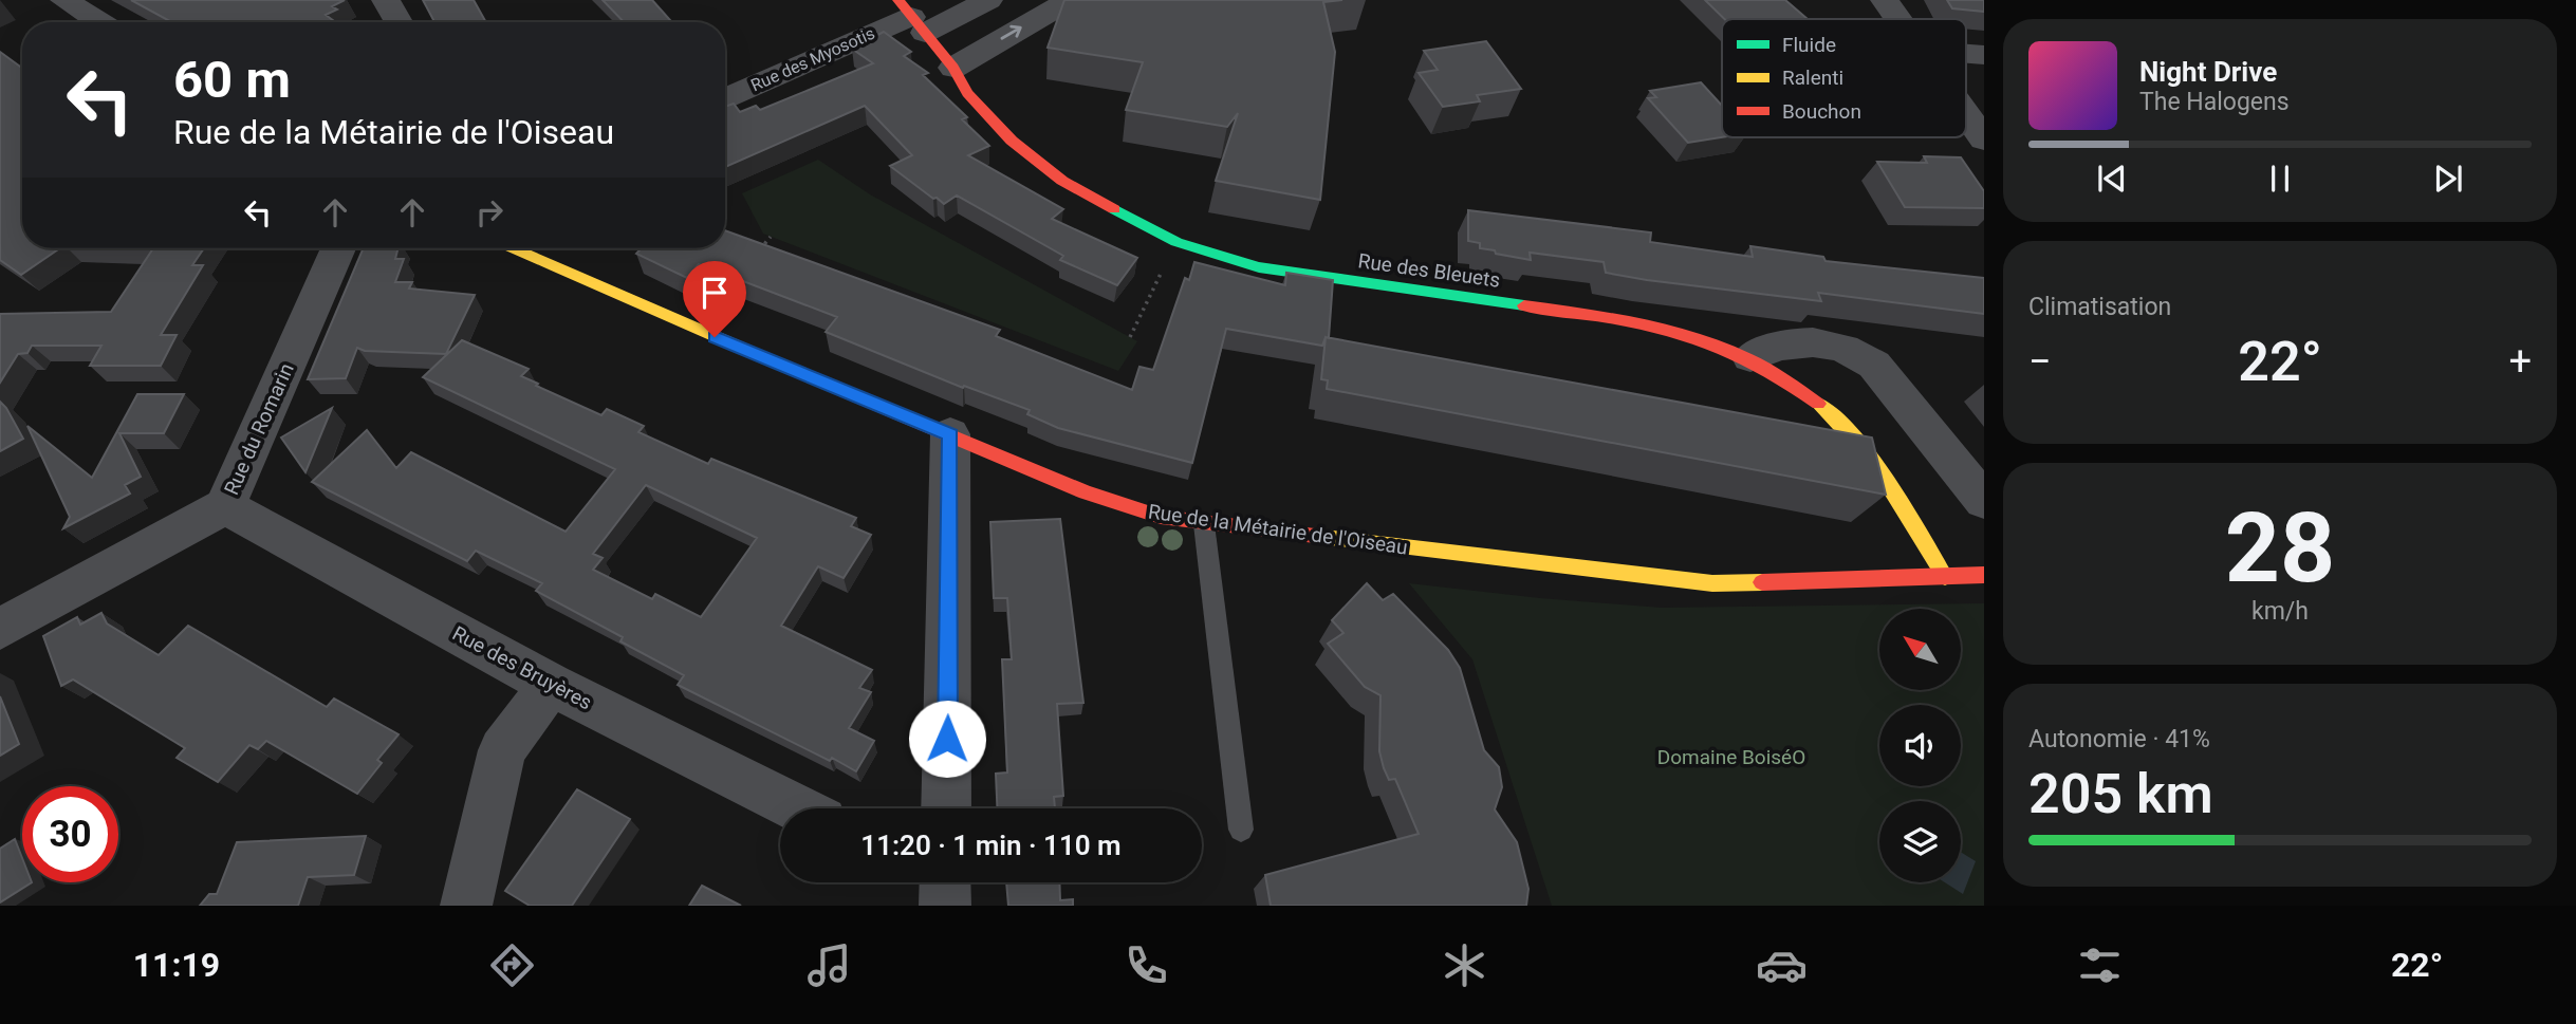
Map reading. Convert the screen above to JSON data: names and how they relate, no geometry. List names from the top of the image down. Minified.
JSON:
{"streets":{"street":["Rue des Myosotis","Rue des Bleuets","Rue du Romarin","Rue de la Métairie de l'Oiseau","Rue des Bruyères"]},"crossings":[["Rue des Myosotis","Rue des Bleuets"],["Rue des Bleuets","Rue de la Métairie de l'Oiseau"],["Rue du Romarin","Rue des Bruyères"]],"parks":["Domaine BoiséO"],"legend":["Fluide","Ralenti","Bouchon"],"north":"top left","page":{"turn":["60 m","Rue de la Métairie de l'Oiseau"],"song":["Night Drive","The Halogens"],"tile":["Climatisation",["28","km/h"],["Autonomie · 41%","205 km"]],"heat":["−","22°","+"],"limit":"30","trip":"11:20 · 1 min · 110 m","tabs":["11:19","22°"]}}
